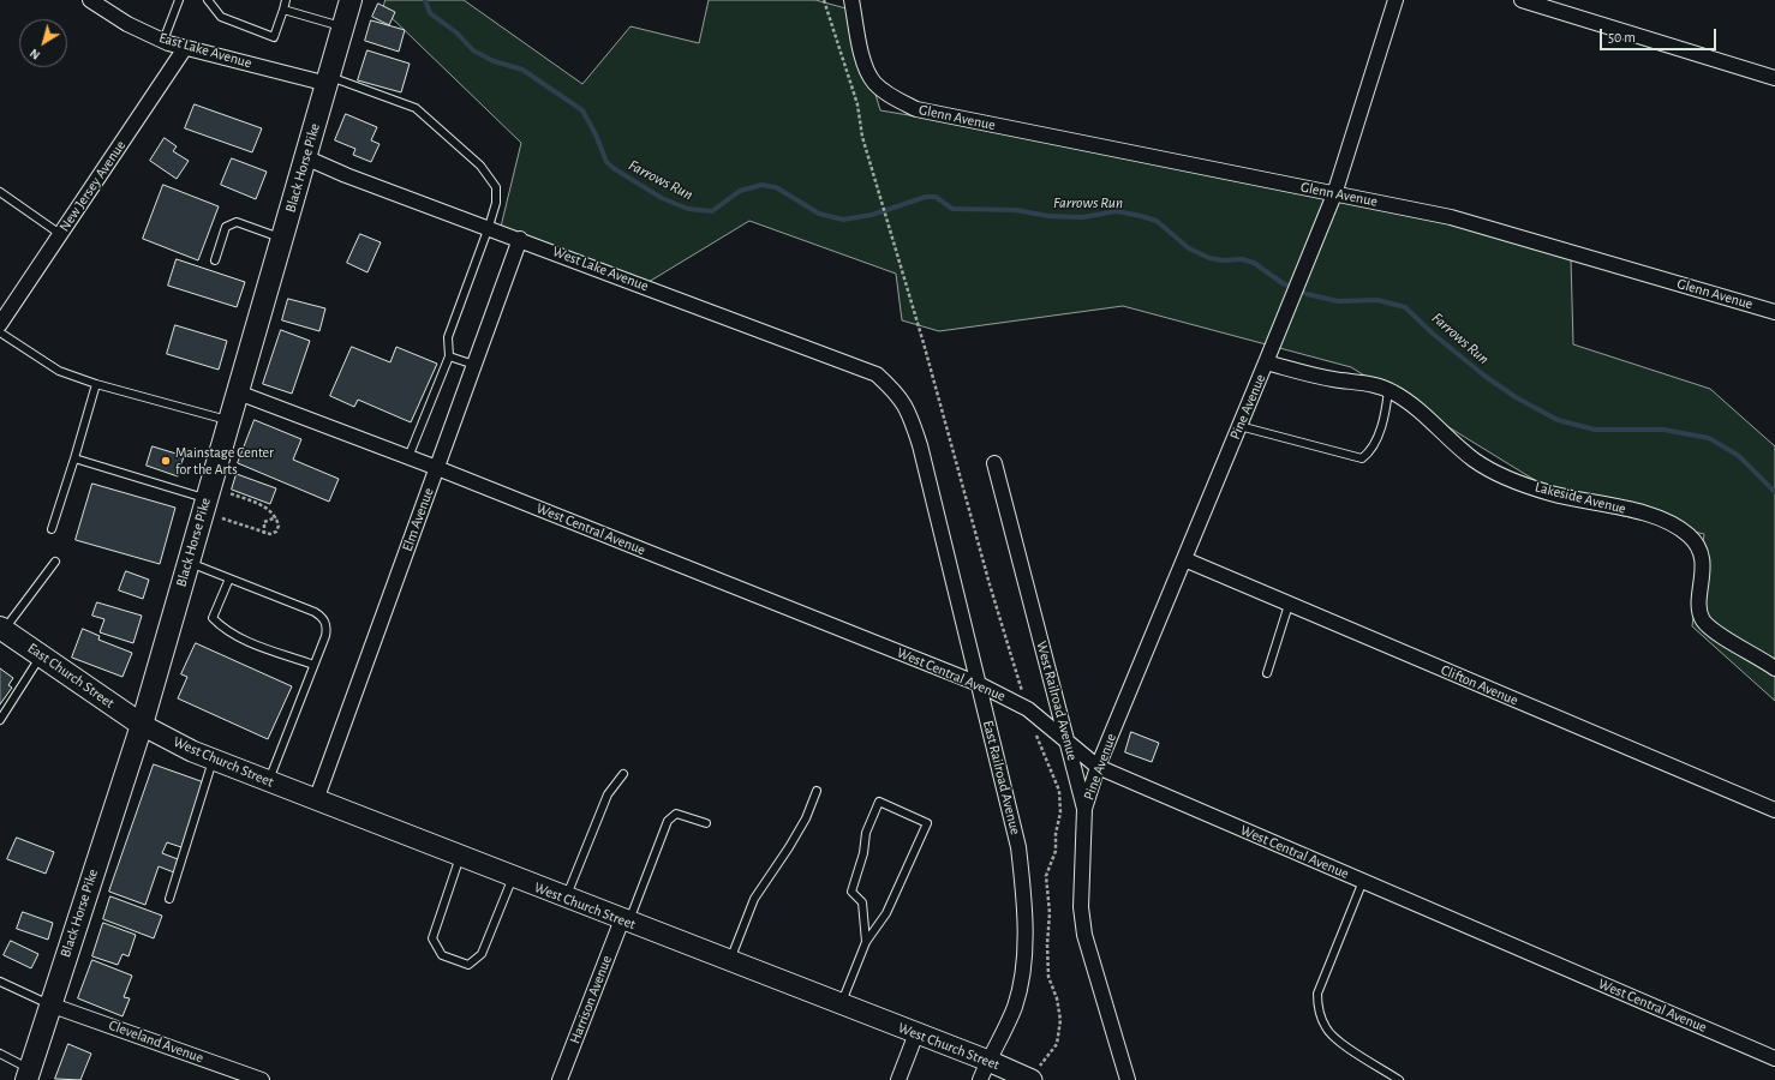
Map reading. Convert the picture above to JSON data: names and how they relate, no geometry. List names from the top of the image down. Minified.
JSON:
{"streets":{"main road":["Black Horse Pike","East Church Street","West Church Street"],"street":["East Lake Avenue","Glenn Avenue","New Jersey Avenue","West Lake Avenue","Pine Avenue","Lakeside Avenue","Elm Avenue","West Central Avenue","Clifton Avenue","West Railroad Avenue","East Railroad Avenue","Harrison Avenue","Cleveland Avenue"]},"crossings":[["East Lake Avenue","Black Horse Pike"],["East Lake Avenue","New Jersey Avenue"],["Glenn Avenue","Pine Avenue"],["Black Horse Pike","West Lake Avenue"],["Black Horse Pike","West Central Avenue"],["Black Horse Pike","East Church Street"],["Black Horse Pike","West Church Street"],["Black Horse Pike","Cleveland Avenue"],["West Lake Avenue","Elm Avenue"],["West Lake Avenue","East Railroad Avenue"],["Pine Avenue","Lakeside Avenue"],["Pine Avenue","West Central Avenue"],["Pine Avenue","Clifton Avenue"],["Pine Avenue","West Railroad Avenue"],["Elm Avenue","West Central Avenue"],["Elm Avenue","West Church Street"],["West Central Avenue","West Railroad Avenue"],["West Central Avenue","East Railroad Avenue"],["East Church Street","West Church Street"],["West Church Street","East Railroad Avenue"],["West Church Street","Harrison Avenue"]],"water":["Farrows Run"],"places":["Mainstage Center for the Arts"],"scale_bar":"50 m","north":"bottom left"}
